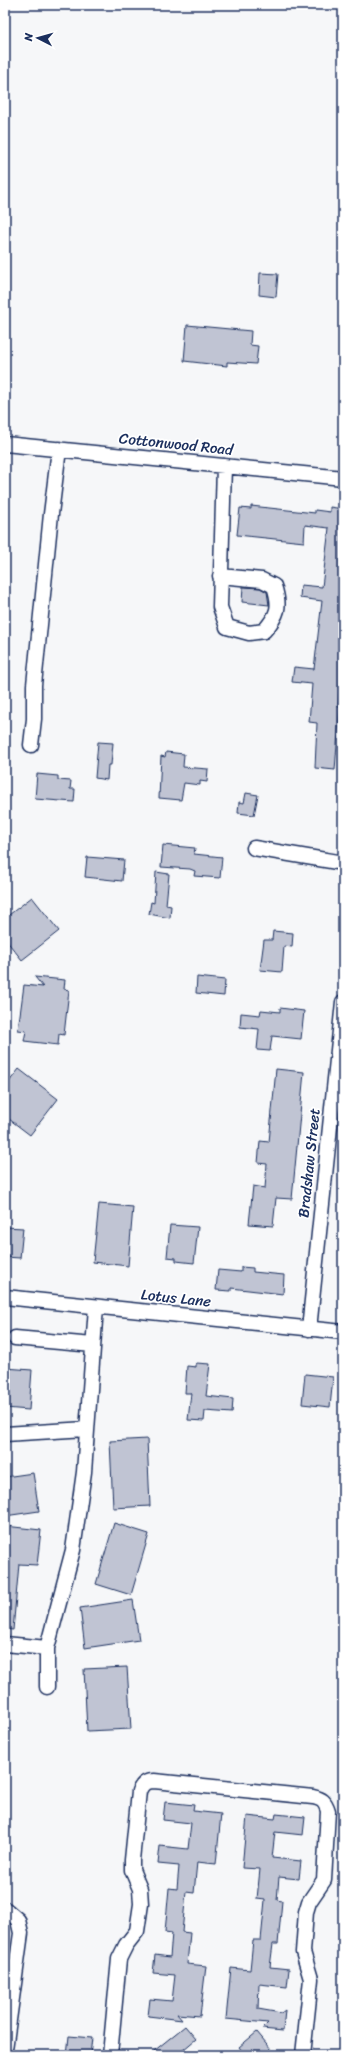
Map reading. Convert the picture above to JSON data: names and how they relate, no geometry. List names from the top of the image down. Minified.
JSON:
{"streets":{"street":["Cottonwood Road","Bradshaw Street","Lotus Lane"]},"crossings":[["Bradshaw Street","Lotus Lane"]],"north":"left"}
